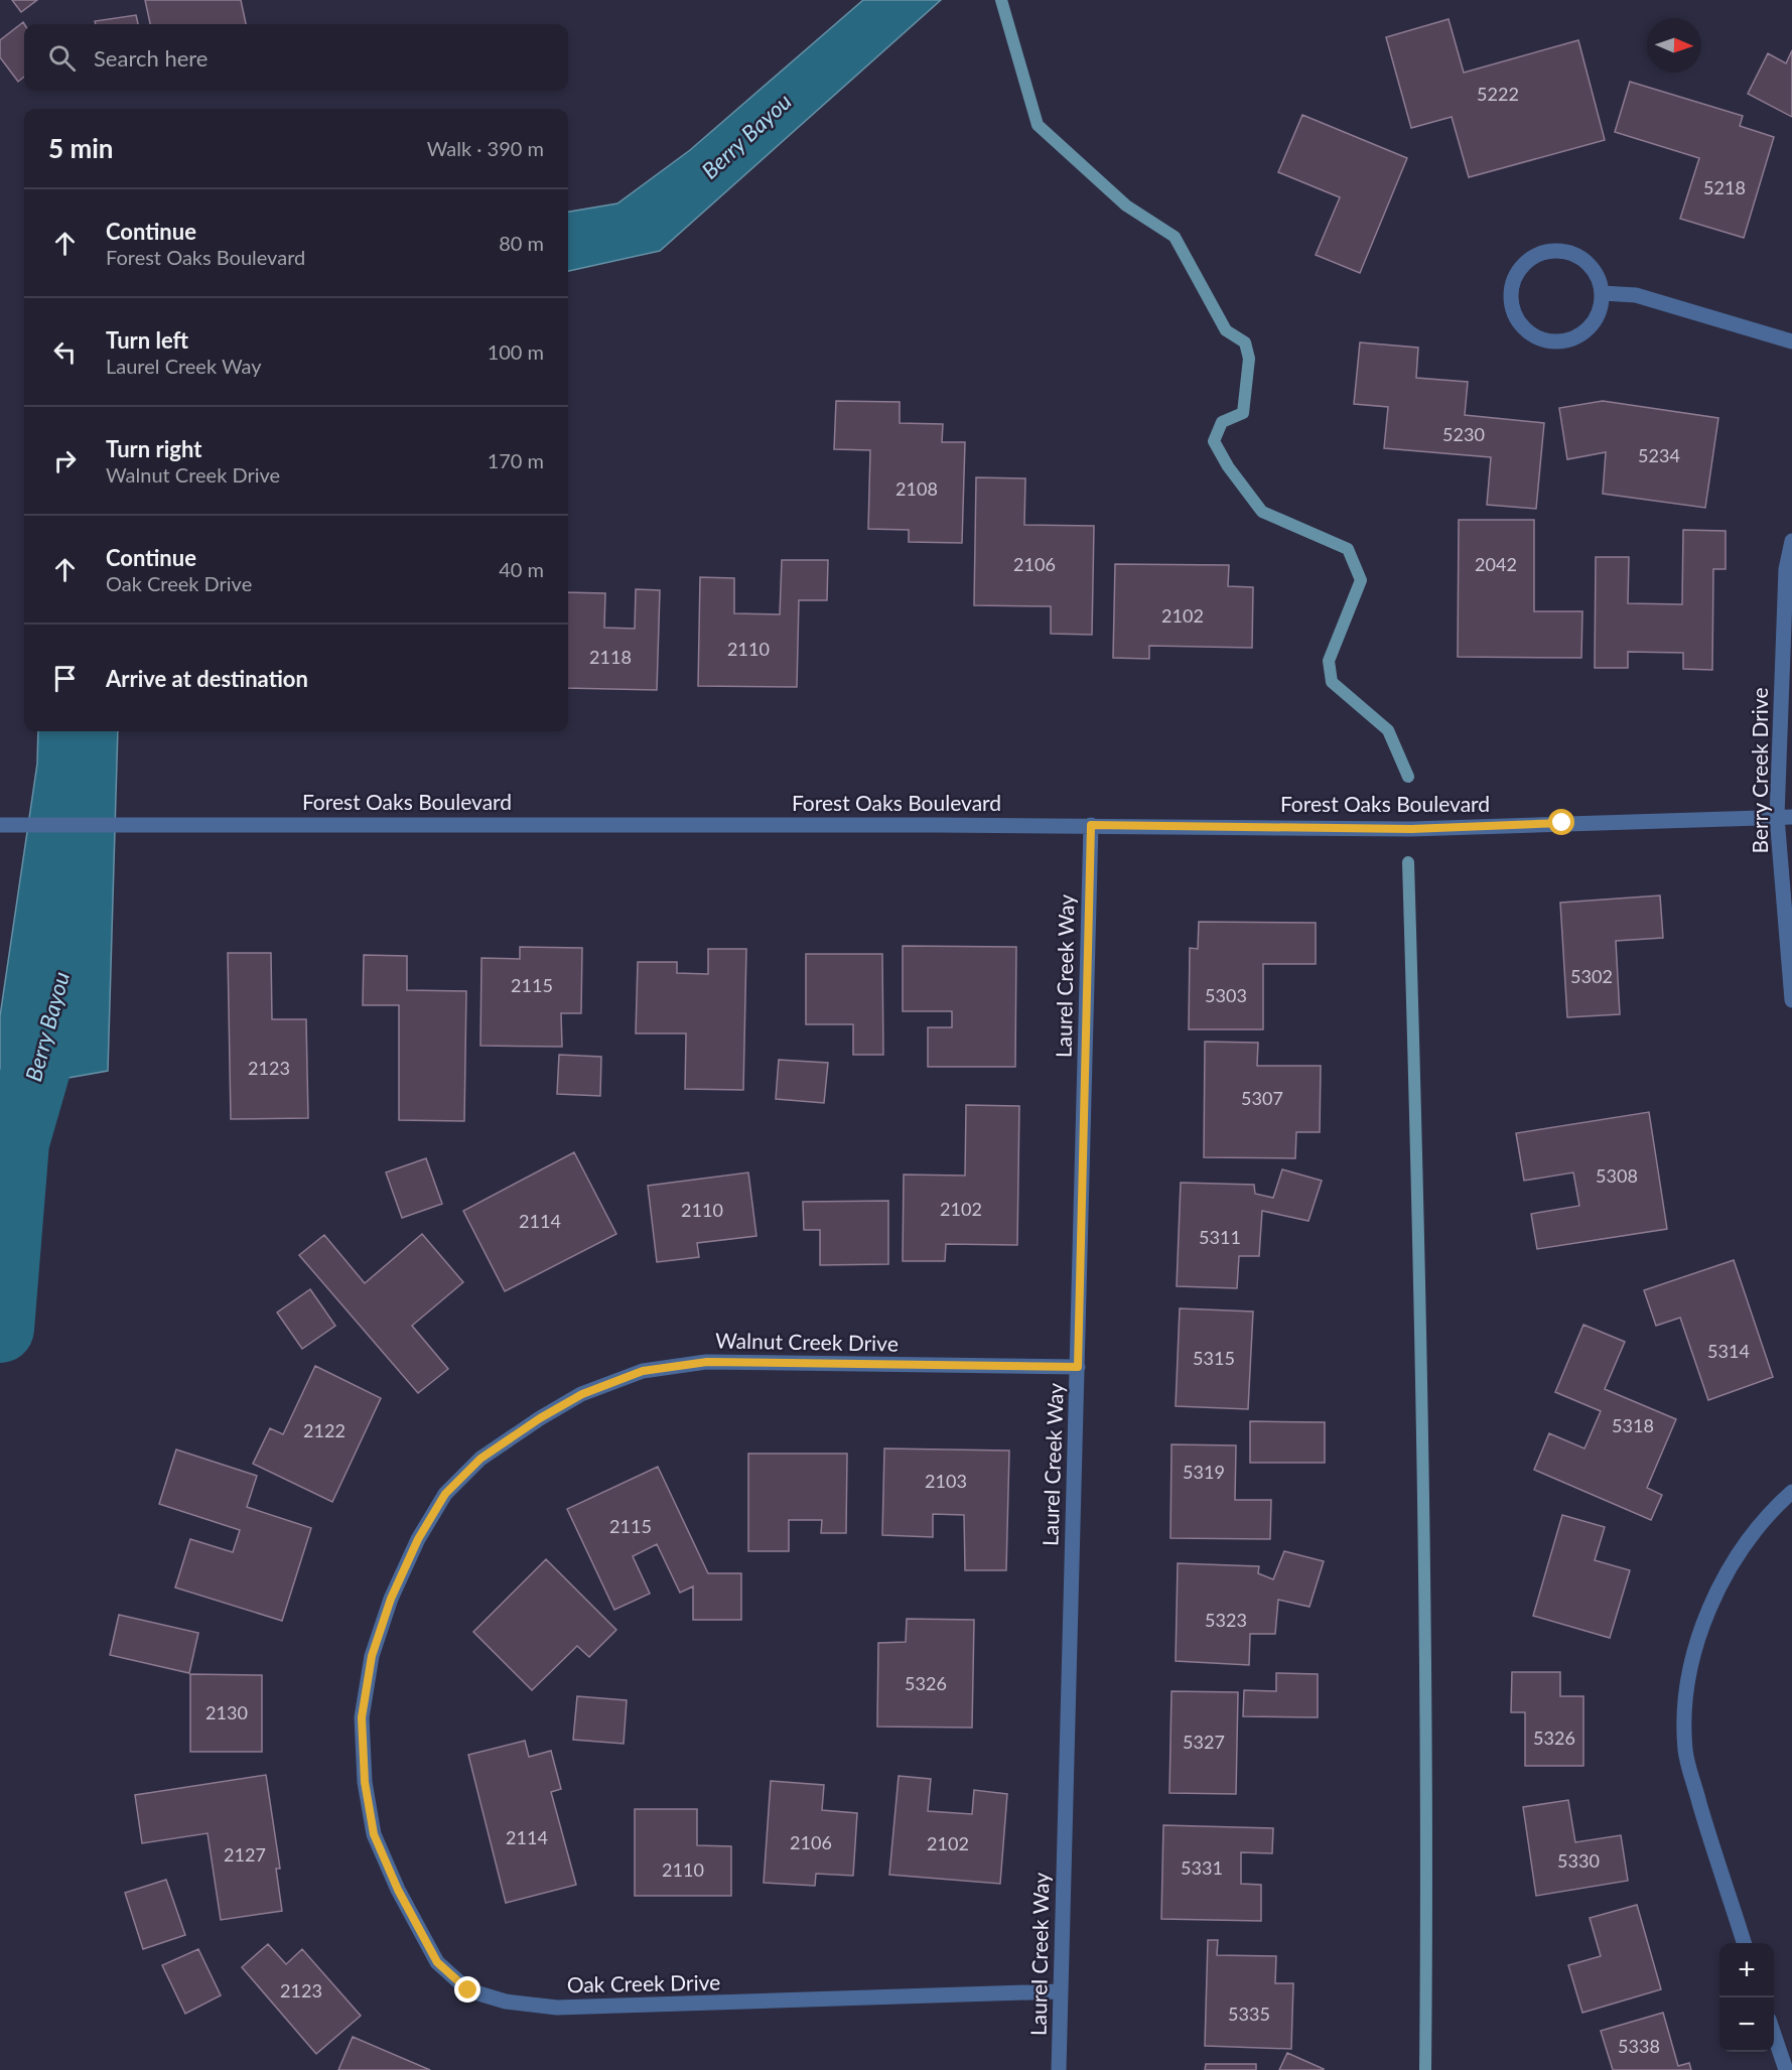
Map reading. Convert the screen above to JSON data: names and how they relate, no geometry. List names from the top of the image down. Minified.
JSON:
{"streets":{"street":["Berry Creek Drive","Forest Oaks Boulevard","Laurel Creek Way","Walnut Creek Drive","Oak Creek Drive"]},"crossings":[["Berry Creek Drive","Forest Oaks Boulevard"],["Forest Oaks Boulevard","Laurel Creek Way"],["Laurel Creek Way","Walnut Creek Drive"],["Laurel Creek Way","Oak Creek Drive"],["Walnut Creek Drive","Oak Creek Drive"]],"water":["Berry Bayou"],"house_numbers":["5222","5218","5230","5234","2108","2106","2042","2102","2110","2118","5302","2115","5303","2123","5307","5308","2102","2110","2114","5311","5314","5315","5318","2122","5319","2103","2115","5323","5326","2130","5326","5327","2114","2106","2102","2127","5330","5331","2110","2123","5335","5338"],"north":"right","page":{"search":"Search here","heading":["5 min","Walk · 390 m"],"list":[["Continue","Forest Oaks Boulevard","80 m"],["Turn left","Laurel Creek Way","100 m"],["Turn right","Walnut Creek Drive","170 m"],["Continue","Oak Creek Drive","40 m"],"Arrive at destination"],"map_buttons":["+","−"]}}
